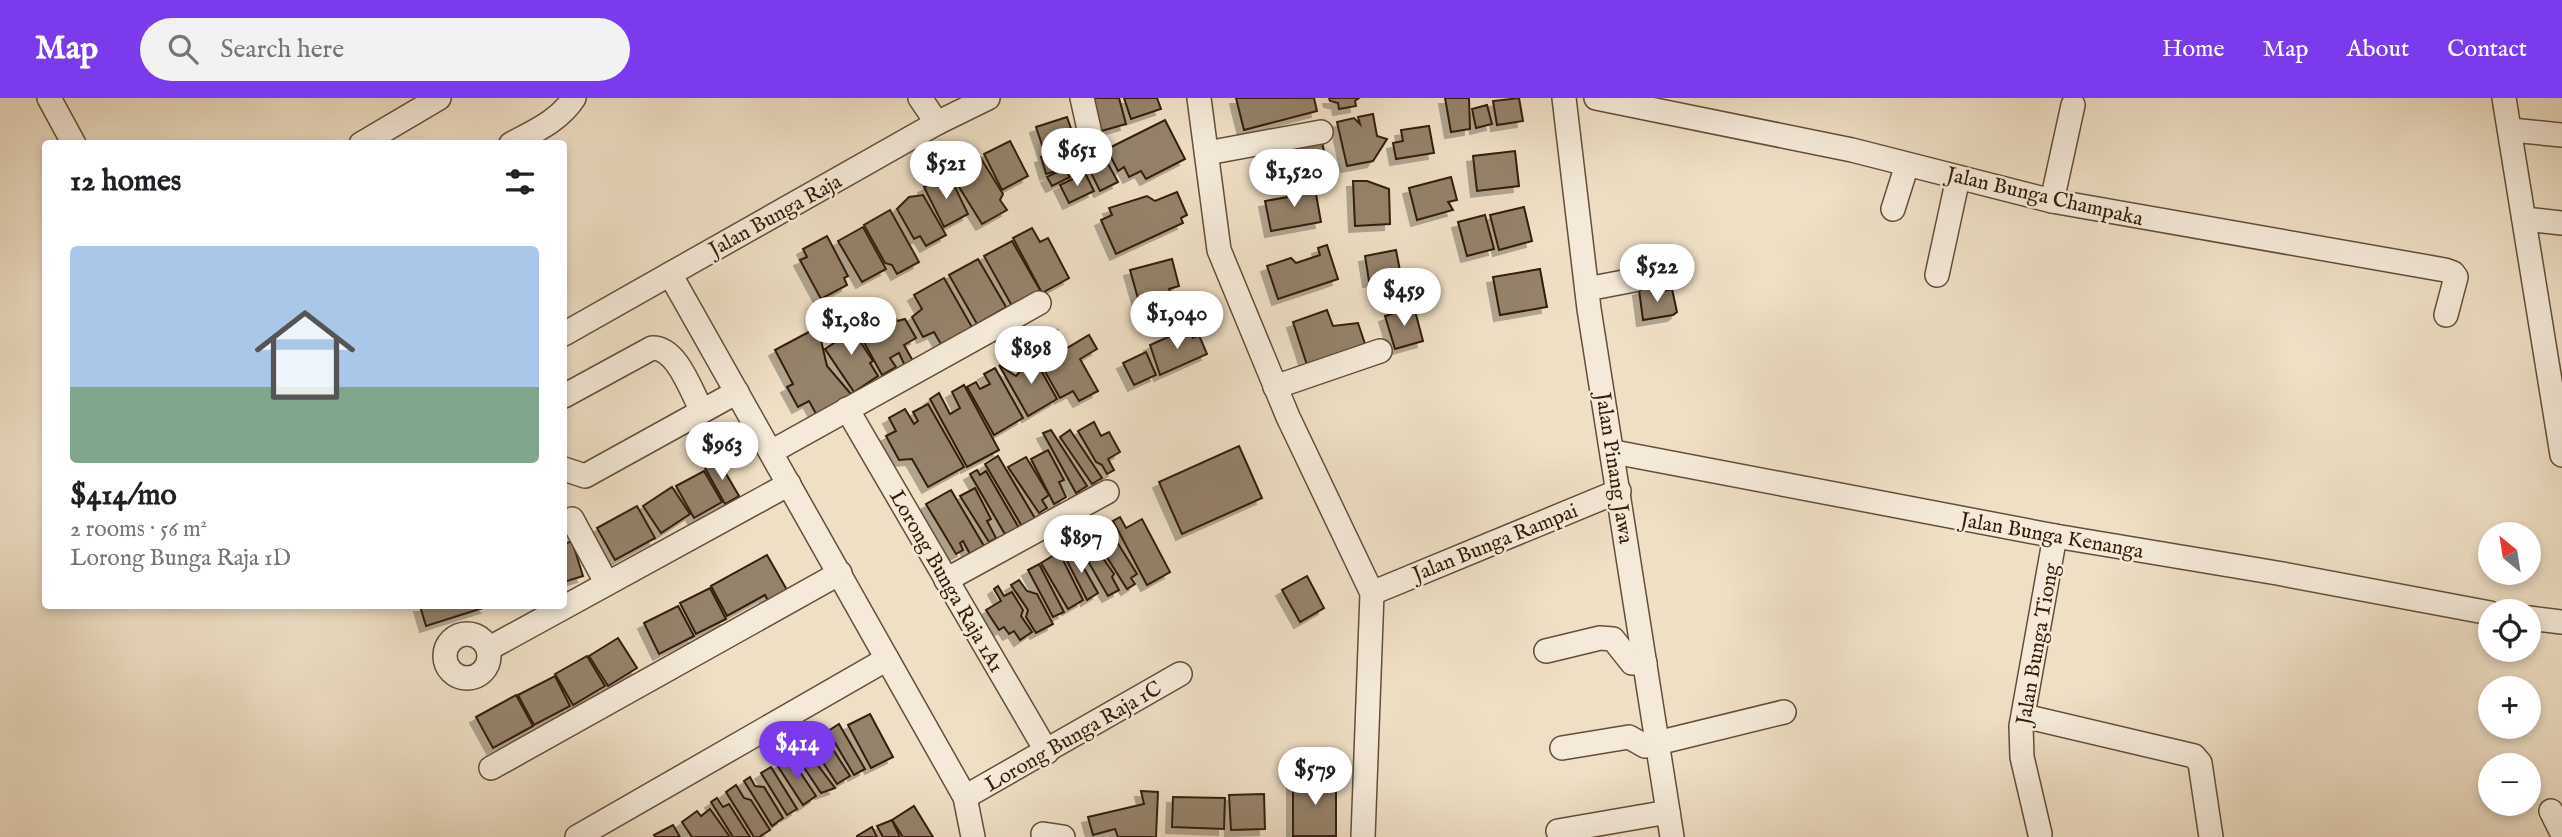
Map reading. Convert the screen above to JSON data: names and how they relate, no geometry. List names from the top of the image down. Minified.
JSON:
{"streets":{"street":["Jalan Bunga Champaka","Jalan Bunga Raja","Jalan Pinang Jawa","Jalan Bunga Kenanga","Jalan Bunga Rampai","Lorong Bunga Raja 1A1","Jalan Bunga Tiong","Lorong Bunga Raja 1C"]},"crossings":[["Jalan Pinang Jawa","Jalan Bunga Kenanga"],["Jalan Pinang Jawa","Jalan Bunga Rampai"],["Jalan Bunga Kenanga","Jalan Bunga Tiong"],["Lorong Bunga Raja 1A1","Lorong Bunga Raja 1C"]],"north":"top left","page":{"header":"Map","search":"Search here","nav":["Home","Map","About","Contact"],"price":["$651","$521","$1,520","$522","$459","$1,040","$1,080","$898","$963","$897","$414","$579"],"heading":"12 homes","list":[{"name":"$414/mo","note":"2 rooms · 56 m² · Lorong Bunga Raja 1D"}],"map_buttons":["+","−"]}}
